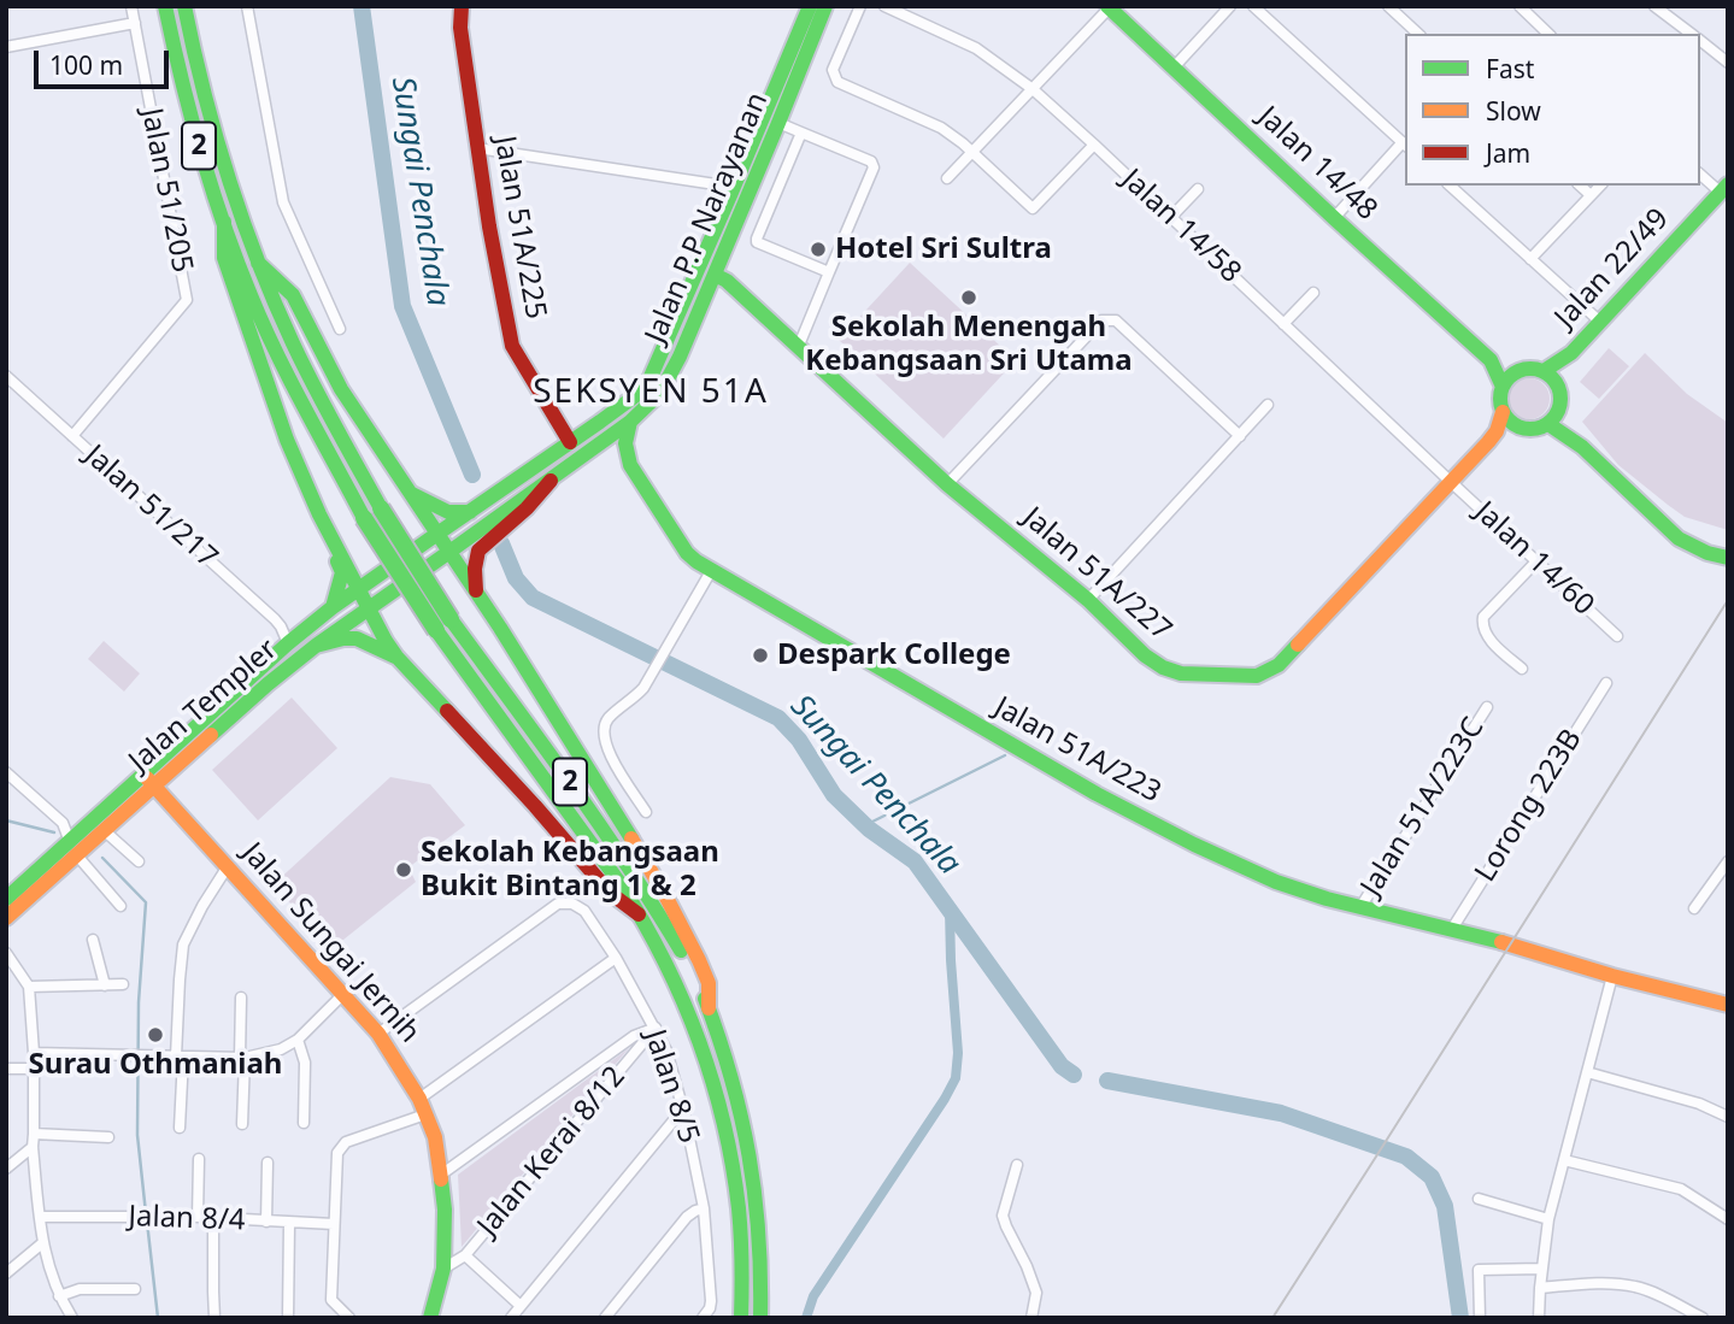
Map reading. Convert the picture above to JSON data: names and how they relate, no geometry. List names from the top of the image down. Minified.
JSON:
{"streets":{"main road":["2","Jalan 14/48","Jalan P.P Narayanan","Jalan 51A/225","Jalan 22/49","Jalan 51A/227","Jalan Templer","Jalan 51A/223","Jalan Sungai Jernih"],"street":["Jalan 51/205","Jalan 14/58","Jalan 51/217","Jalan 14/60","Lorong 223B","Jalan 51A/223C","Jalan 8/5","Jalan Kerai 8/12","Jalan 8/4"]},"crossings":[["Jalan 14/48","Jalan 22/49"],["Jalan 14/48","Jalan 51A/227"],["Jalan 51/205","Jalan 51/217"],["Jalan P.P Narayanan","Jalan 51A/225"],["Jalan P.P Narayanan","Jalan 51A/227"],["Jalan P.P Narayanan","Jalan Templer"],["Jalan P.P Narayanan","Jalan 51A/223"],["Jalan 14/58","Jalan 14/60"],["Jalan 14/58","Jalan 51A/227"],["Jalan 22/49","Jalan 51A/227"],["Jalan 51/217","Jalan Templer"],["Jalan 14/60","Jalan 51A/227"],["Jalan Templer","Jalan Sungai Jernih"],["Jalan 51A/223","Lorong 223B"],["Jalan 51A/223","Jalan 51A/223C"],["Jalan Sungai Jernih","Jalan 8/5"],["Jalan Sungai Jernih","Jalan Kerai 8/12"],["Jalan 8/5","Jalan Kerai 8/12"]],"districts":["SEKSYEN 51A"],"water":["Sungai Penchala"],"places":["Hotel Sri Sultra","Sekolah Menengah Kebangsaan Sri Utama","Despark College","Sekolah Kebangsaan Bukit Bintang 1 & 2","Surau Othmaniah"],"legend":["Fast","Slow","Jam"],"scale_bar":"100 m"}
